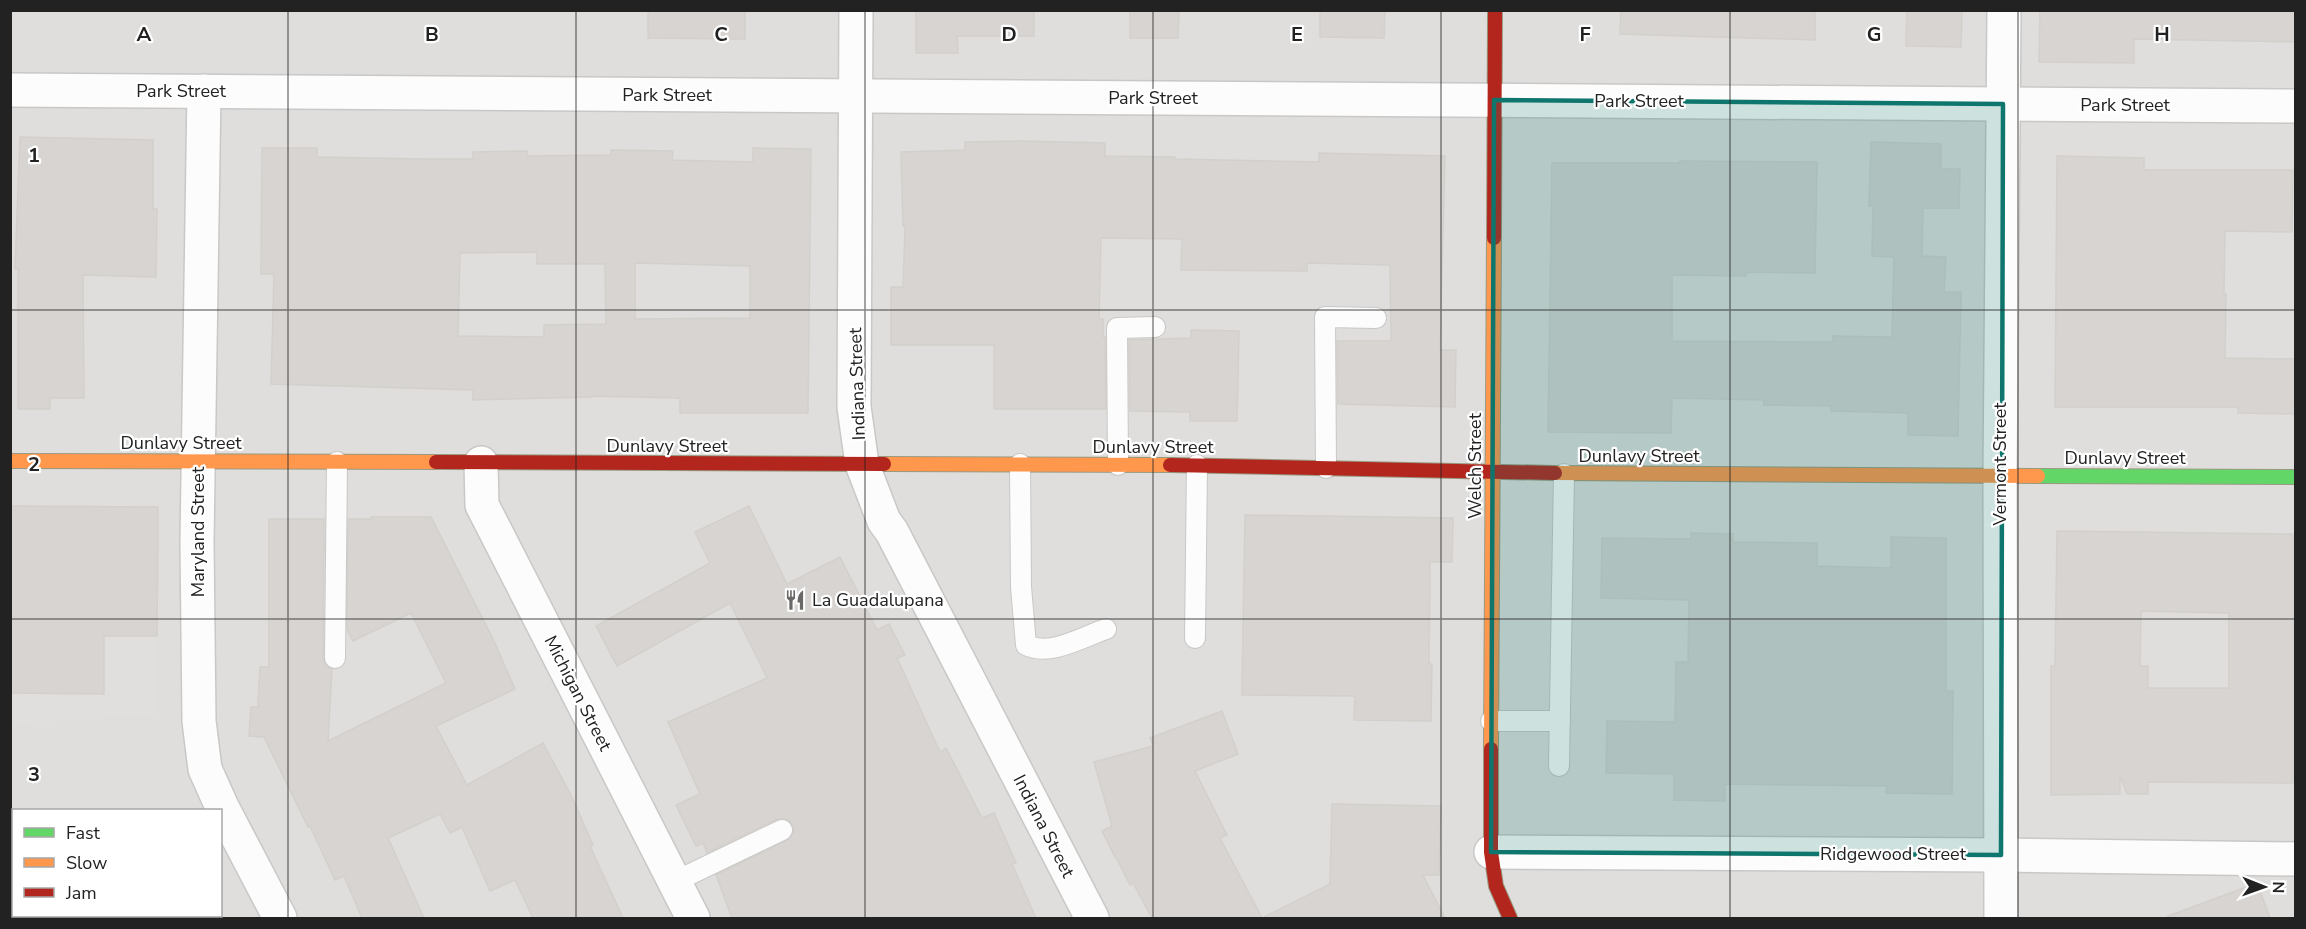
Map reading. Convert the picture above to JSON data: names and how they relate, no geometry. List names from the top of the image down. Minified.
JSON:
{"streets":{"street":["Park Street","Indiana Street","Dunlavy Street","Vermont Street","Welch Street","Maryland Street","Michigan Street","Ridgewood Street"]},"crossings":[["Park Street","Indiana Street"],["Park Street","Vermont Street"],["Park Street","Welch Street"],["Park Street","Maryland Street"],["Indiana Street","Dunlavy Street"],["Dunlavy Street","Vermont Street"],["Dunlavy Street","Welch Street"],["Dunlavy Street","Maryland Street"],["Dunlavy Street","Michigan Street"],["Vermont Street","Ridgewood Street"],["Welch Street","Ridgewood Street"]],"places":{"restaurant":["La Guadalupana"]},"legend":["Fast","Slow","Jam"],"north":"right","grid":{"columns":["A","B","C","D","E","F","G","H"],"rows":["1","2","3"]}}
